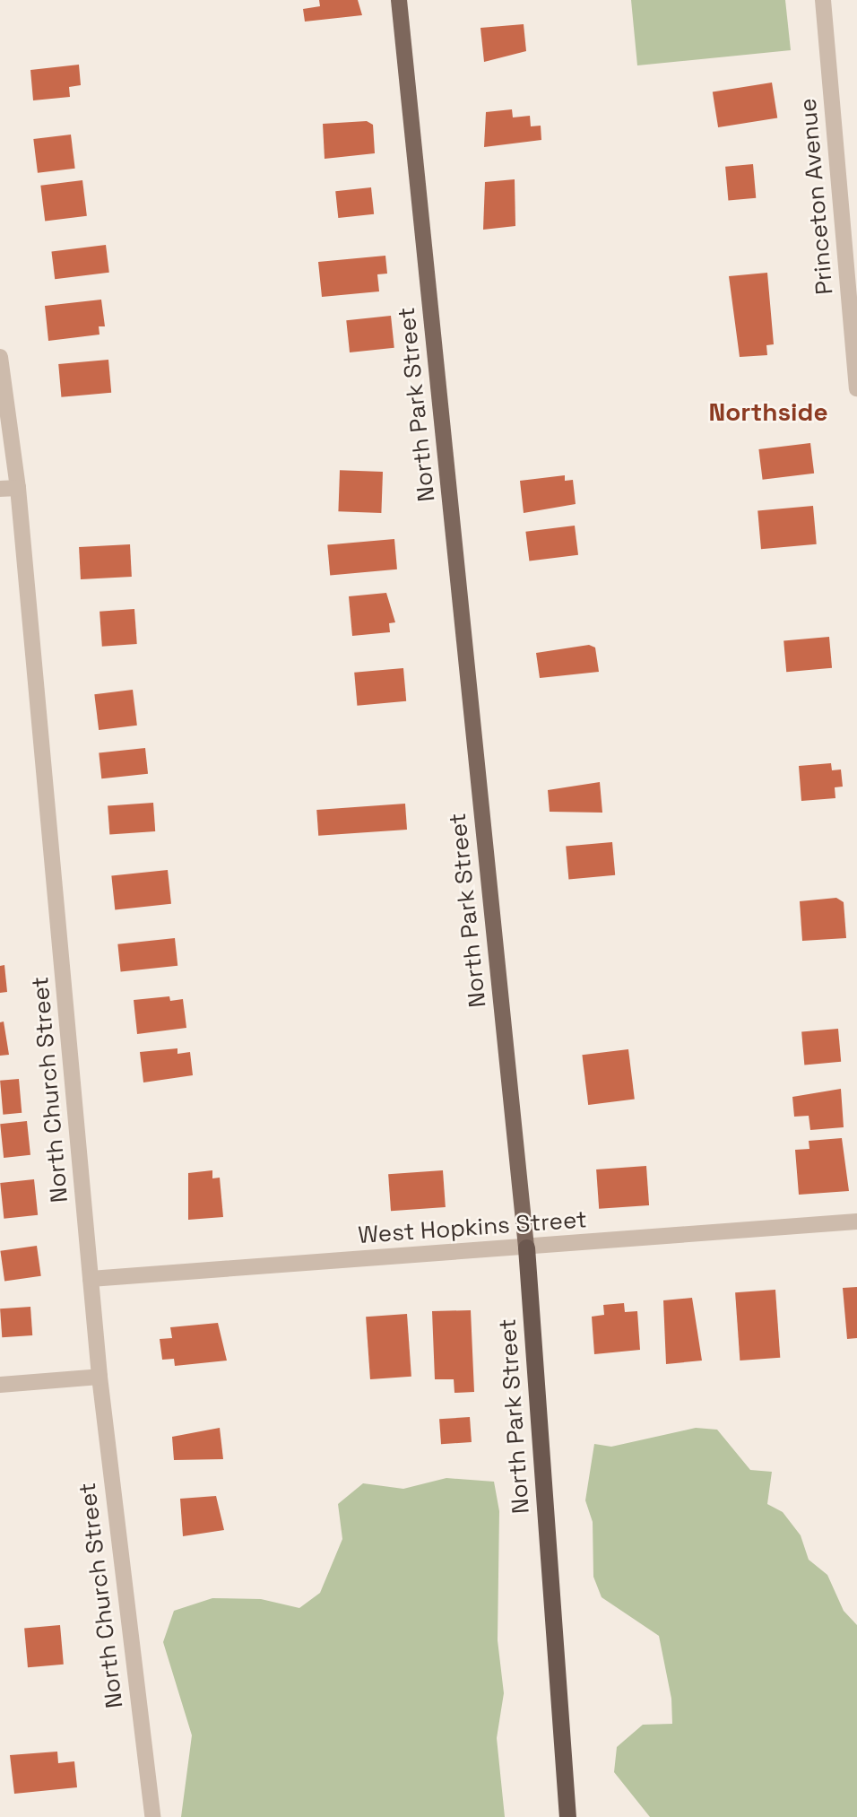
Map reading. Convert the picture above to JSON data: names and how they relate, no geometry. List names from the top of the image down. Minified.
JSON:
{"streets":{"highway":["North Park Street"],"street":["Princeton Avenue","North Church Street","West Hopkins Street"]},"crossings":[["North Park Street","West Hopkins Street"],["North Church Street","West Hopkins Street"]],"districts":["Northside"]}
